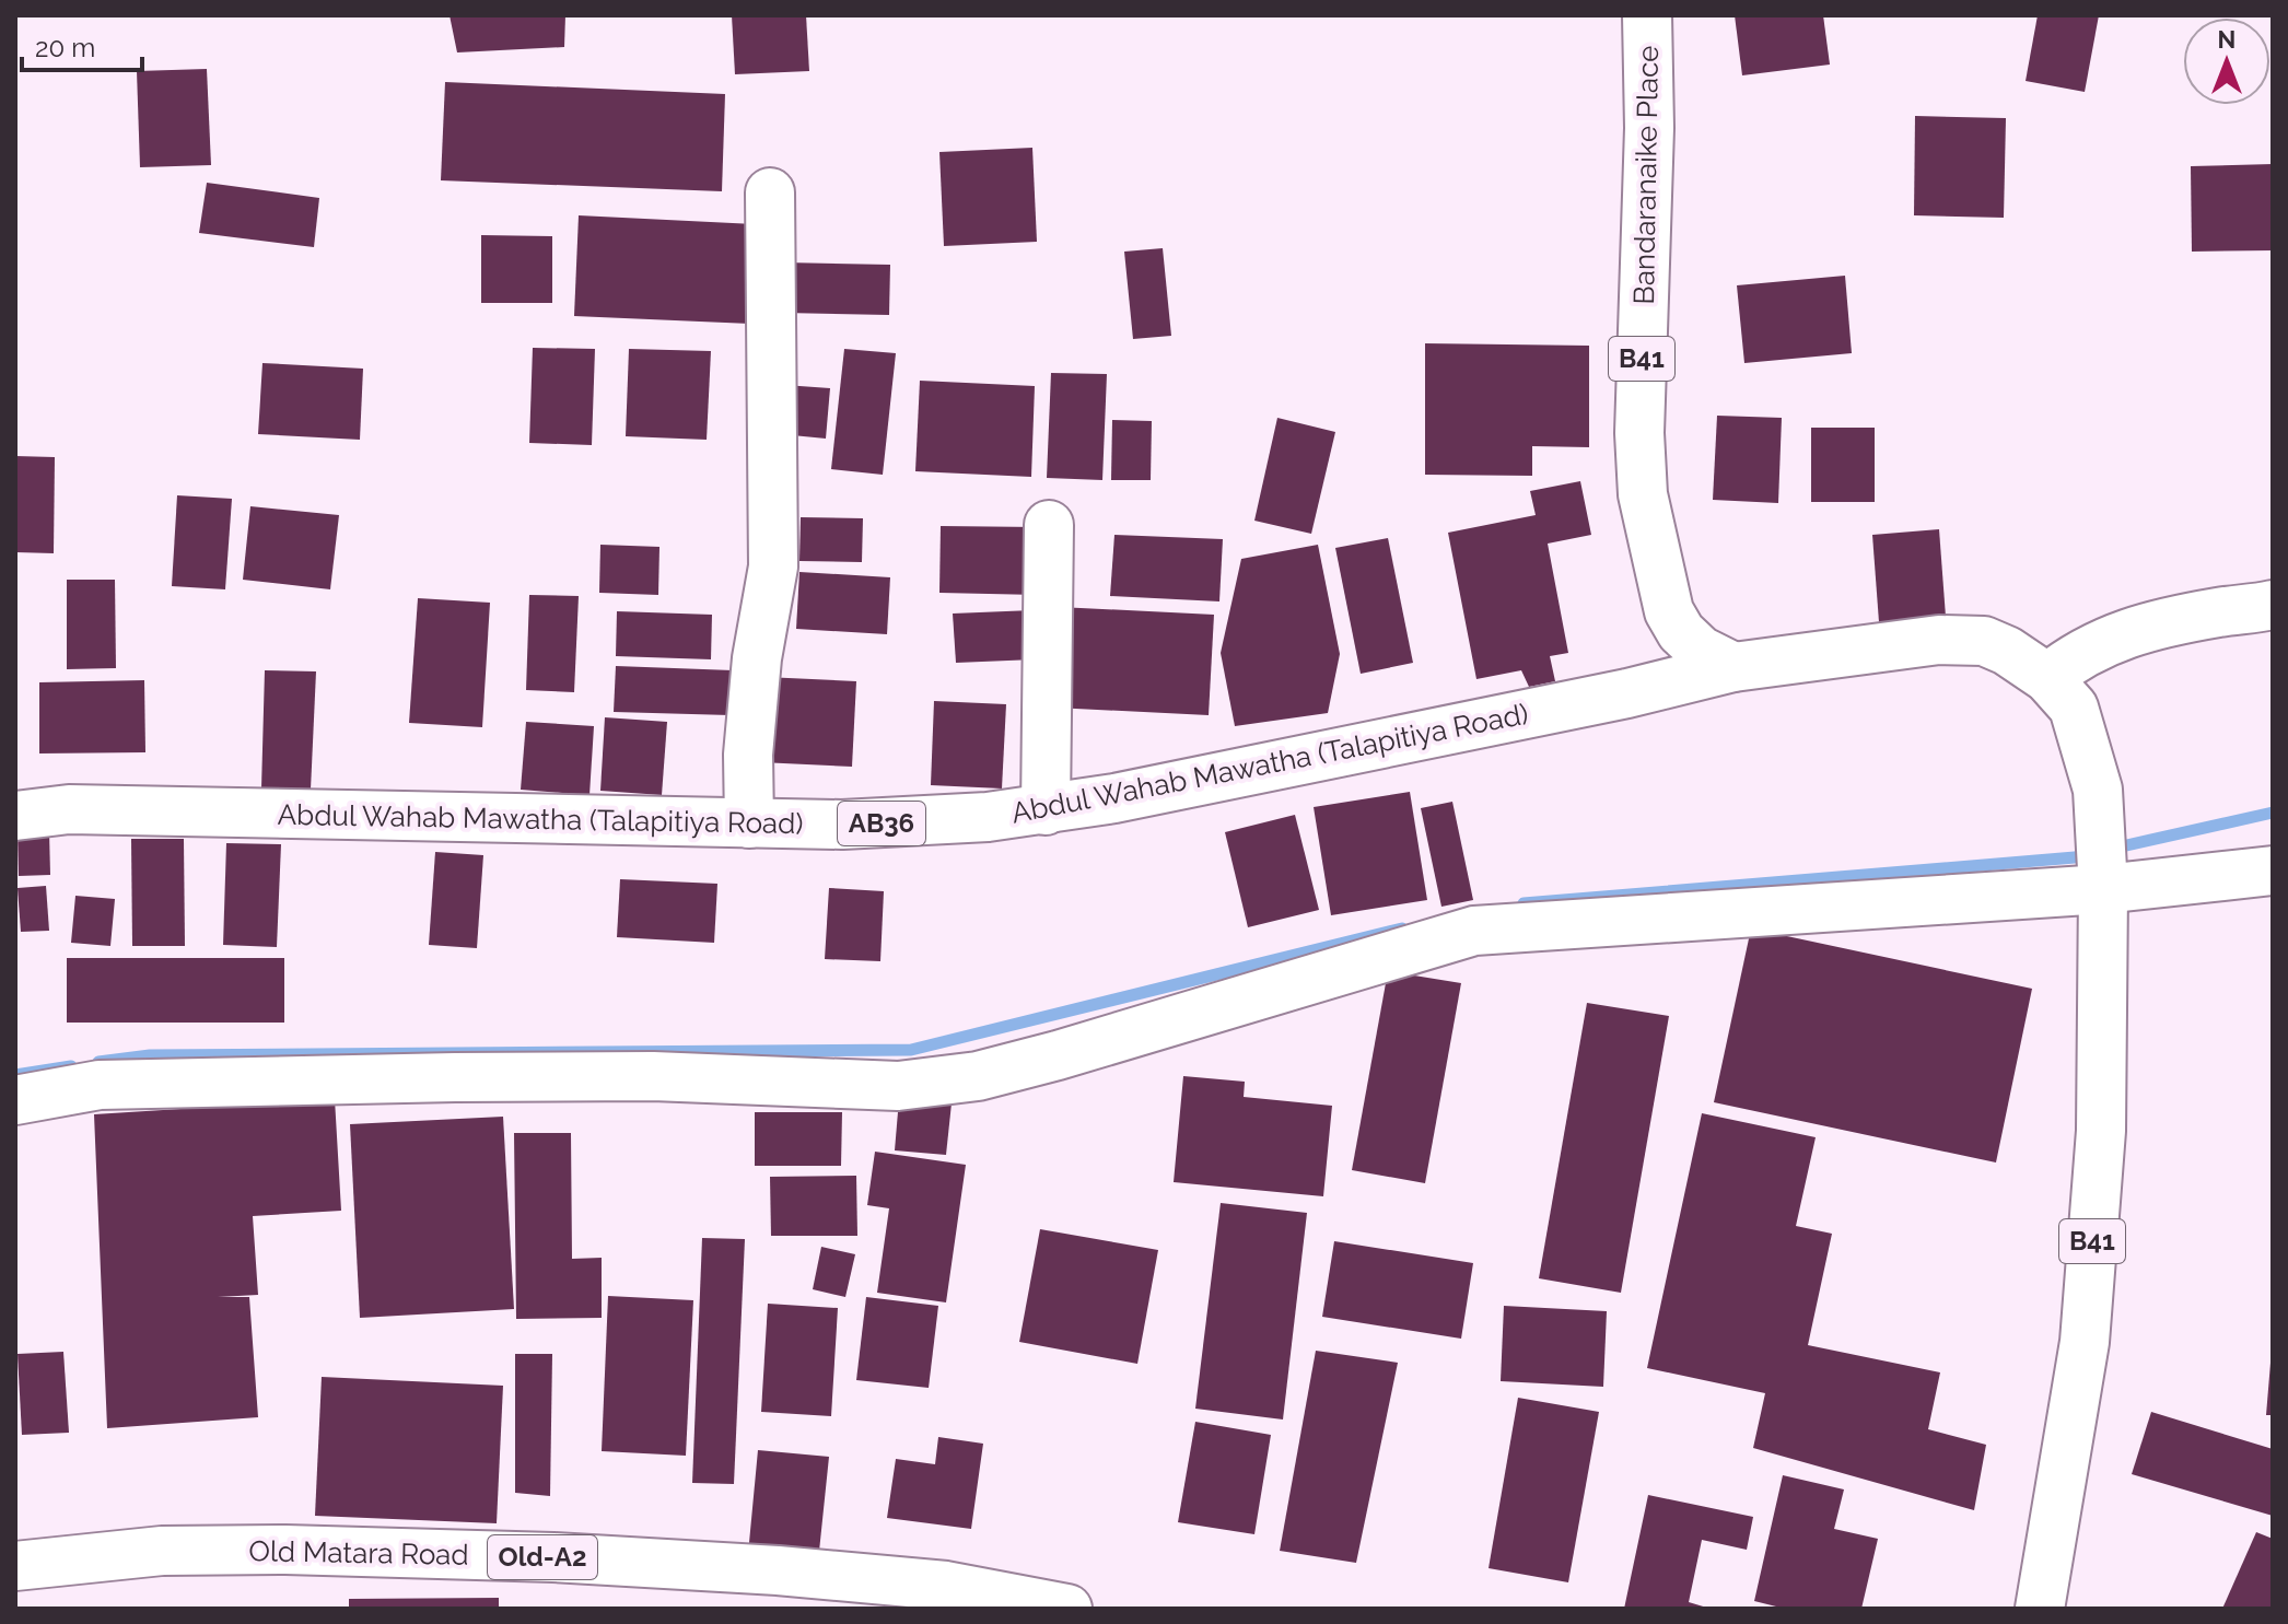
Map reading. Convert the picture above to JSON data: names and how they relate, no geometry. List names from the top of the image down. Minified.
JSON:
{"streets":{"main road":["Bandaranaike Place","B41","Abdul Wahab Mawatha (Talapitiya Road)","AB36","Old Matara Road","Old-A2"]},"crossings":[["Bandaranaike Place","B41"],["Bandaranaike Place","Abdul Wahab Mawatha (Talapitiya Road)"],["B41","Abdul Wahab Mawatha (Talapitiya Road)"]],"scale_bar":"20 m","north":"top"}
